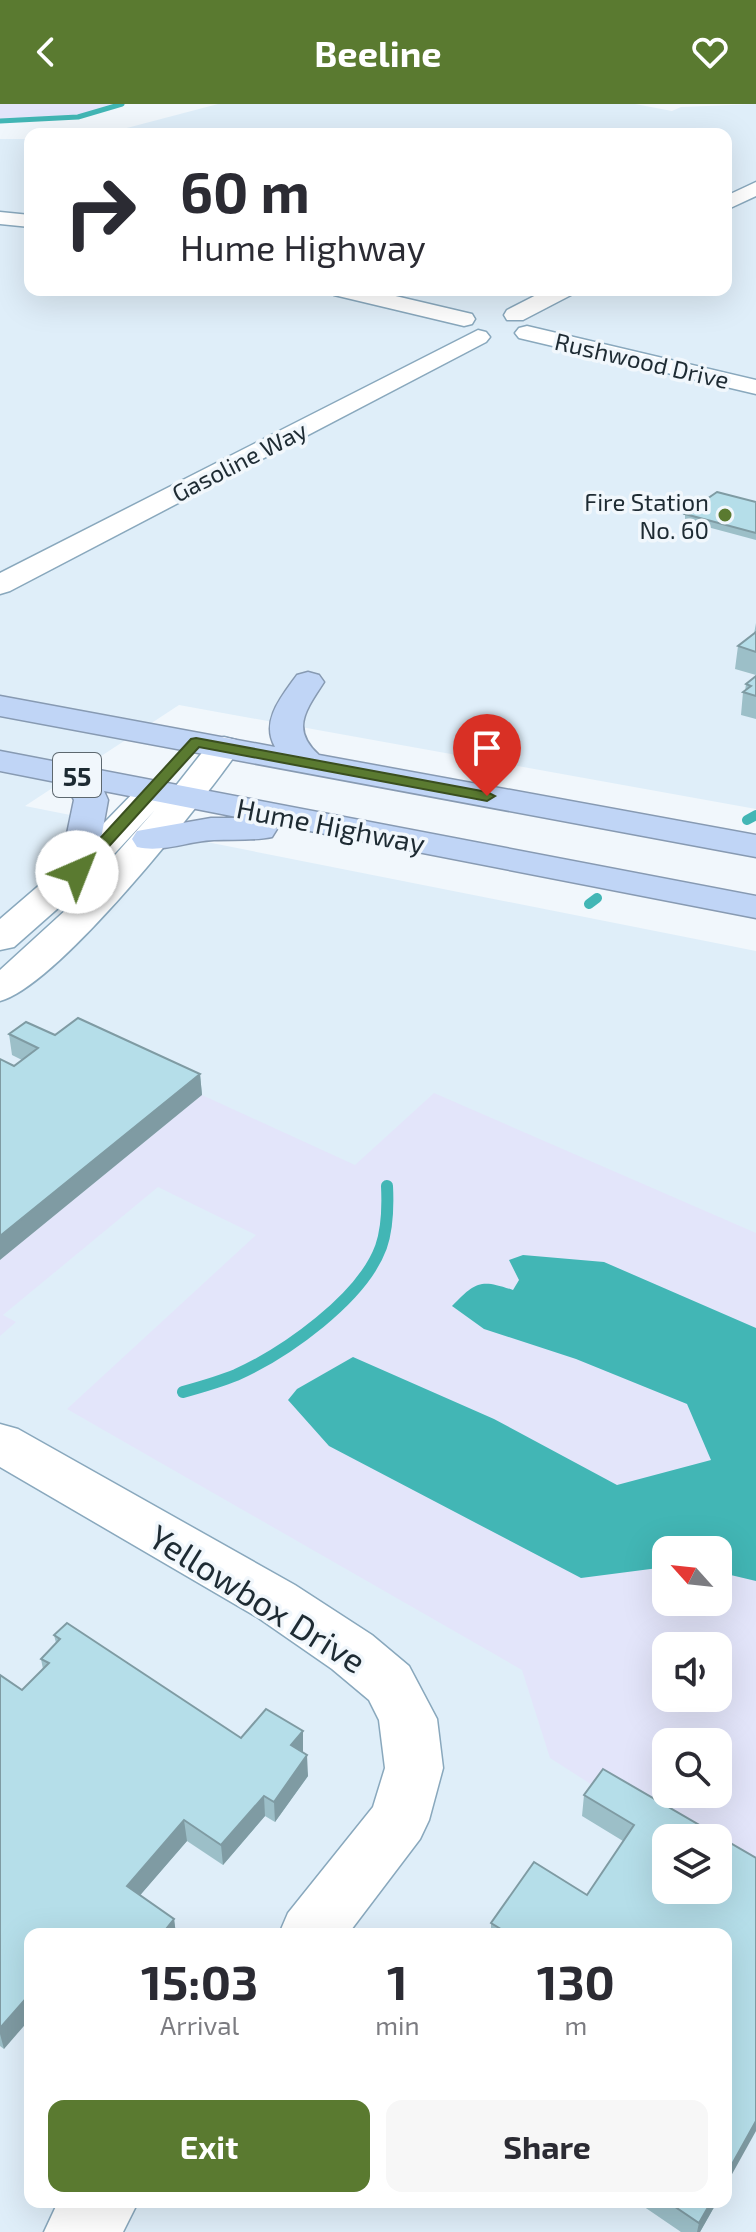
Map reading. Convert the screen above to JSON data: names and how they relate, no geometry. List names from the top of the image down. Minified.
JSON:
{"streets":{"highway":["55","Hume Highway"],"street":["Rushwood Drive","Gasoline Way","Yellowbox Drive"]},"crossings":[["Rushwood Drive","Gasoline Way"]],"places":["Fire Station No. 60"],"north":"top left","page":{"header":"Beeline","turn":["60 m","Hume Highway"],"eta":["15:03","Arrival","1","min","130","m"],"buttons":["Exit","Share"]}}
